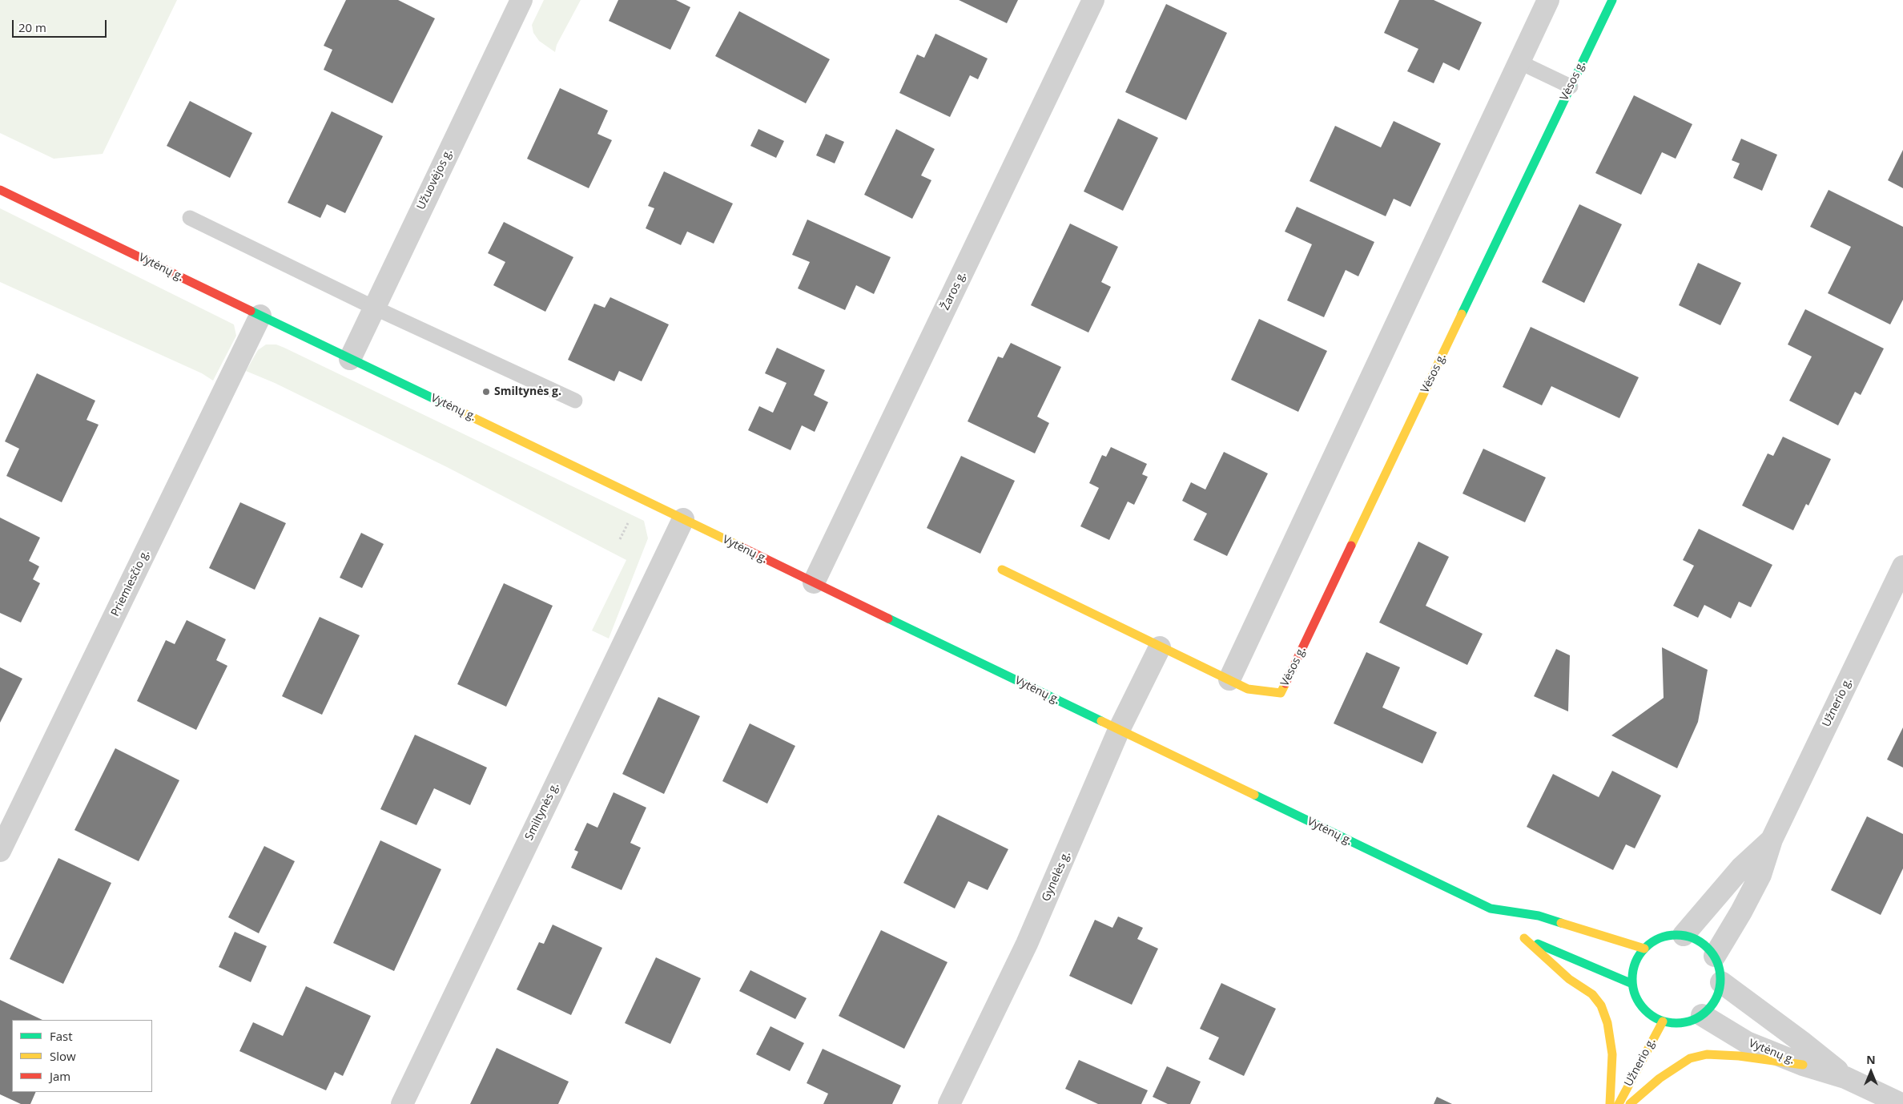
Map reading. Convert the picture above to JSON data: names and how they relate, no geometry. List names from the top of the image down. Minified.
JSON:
{"streets":{"main road":["Vėsos g.","Vytėnų g.","Užnerio g."],"street":["Užuovėjos g.","Žaros g.","Priemiesčio g.","Smiltynės g.","Gynelės g."]},"crossings":[["Užuovėjos g.","Vytėnų g."],["Vytėnų g.","Žaros g."],["Vytėnų g.","Priemiesčio g."],["Vytėnų g.","Užnerio g."],["Vytėnų g.","Smiltynės g."],["Vytėnų g.","Gynelės g."]],"places":["Smiltynės g."],"legend":["Fast","Slow","Jam"],"scale_bar":"20 m","north":"top"}
